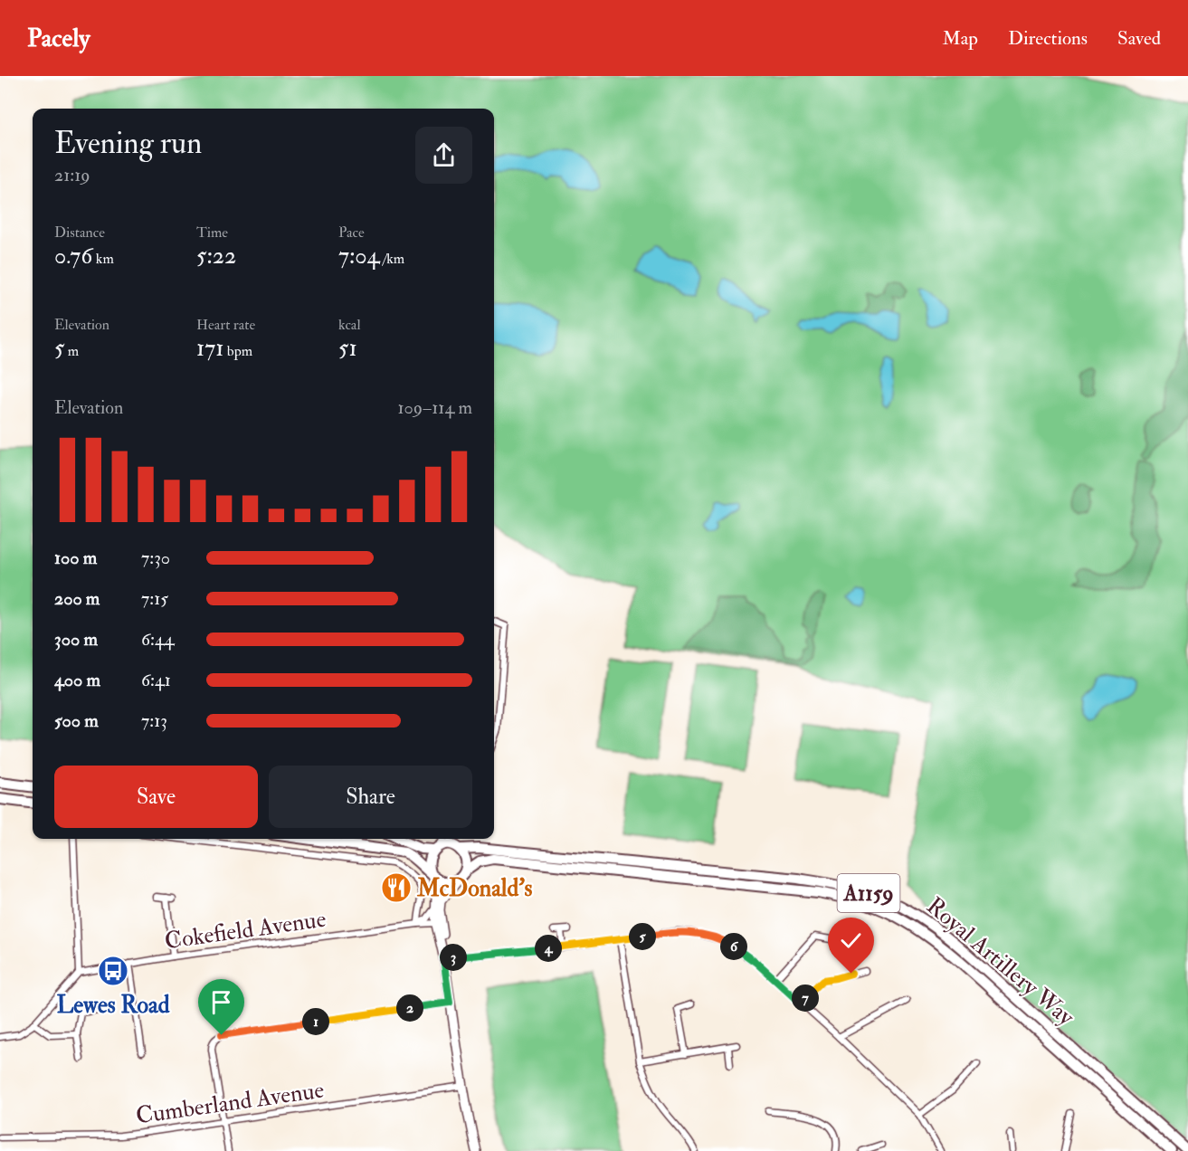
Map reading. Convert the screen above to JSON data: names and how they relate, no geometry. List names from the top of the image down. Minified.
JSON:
{"streets":{"main road":["A1159","Royal Artillery Way"],"street":["Cokefield Avenue","Cumberland Avenue"]},"places":{"restaurant":["McDonald's"],"bus stop":["Lewes Road"]},"page":{"header":"Pacely","nav":["Map","Directions","Saved"],"heading":["Evening run","21:19"],"stats":[["Distance","0.76 km"],["Time","5:22"],["Pace","7:04 /km"],["Elevation","5 m"],["Heart rate","171 bpm"],["kcal","51"]],"chart":["Elevation","109–114 m"],"list":[{"name":"100 m","note":"7:30"},{"name":"200 m","note":"7:15"},{"name":"300 m","note":"6:44"},{"name":"400 m","note":"6:41"},{"name":"500 m","note":"7:13"}],"buttons":["Save","Share"],"pins":["5","6","4","3","7","2","1"]}}
